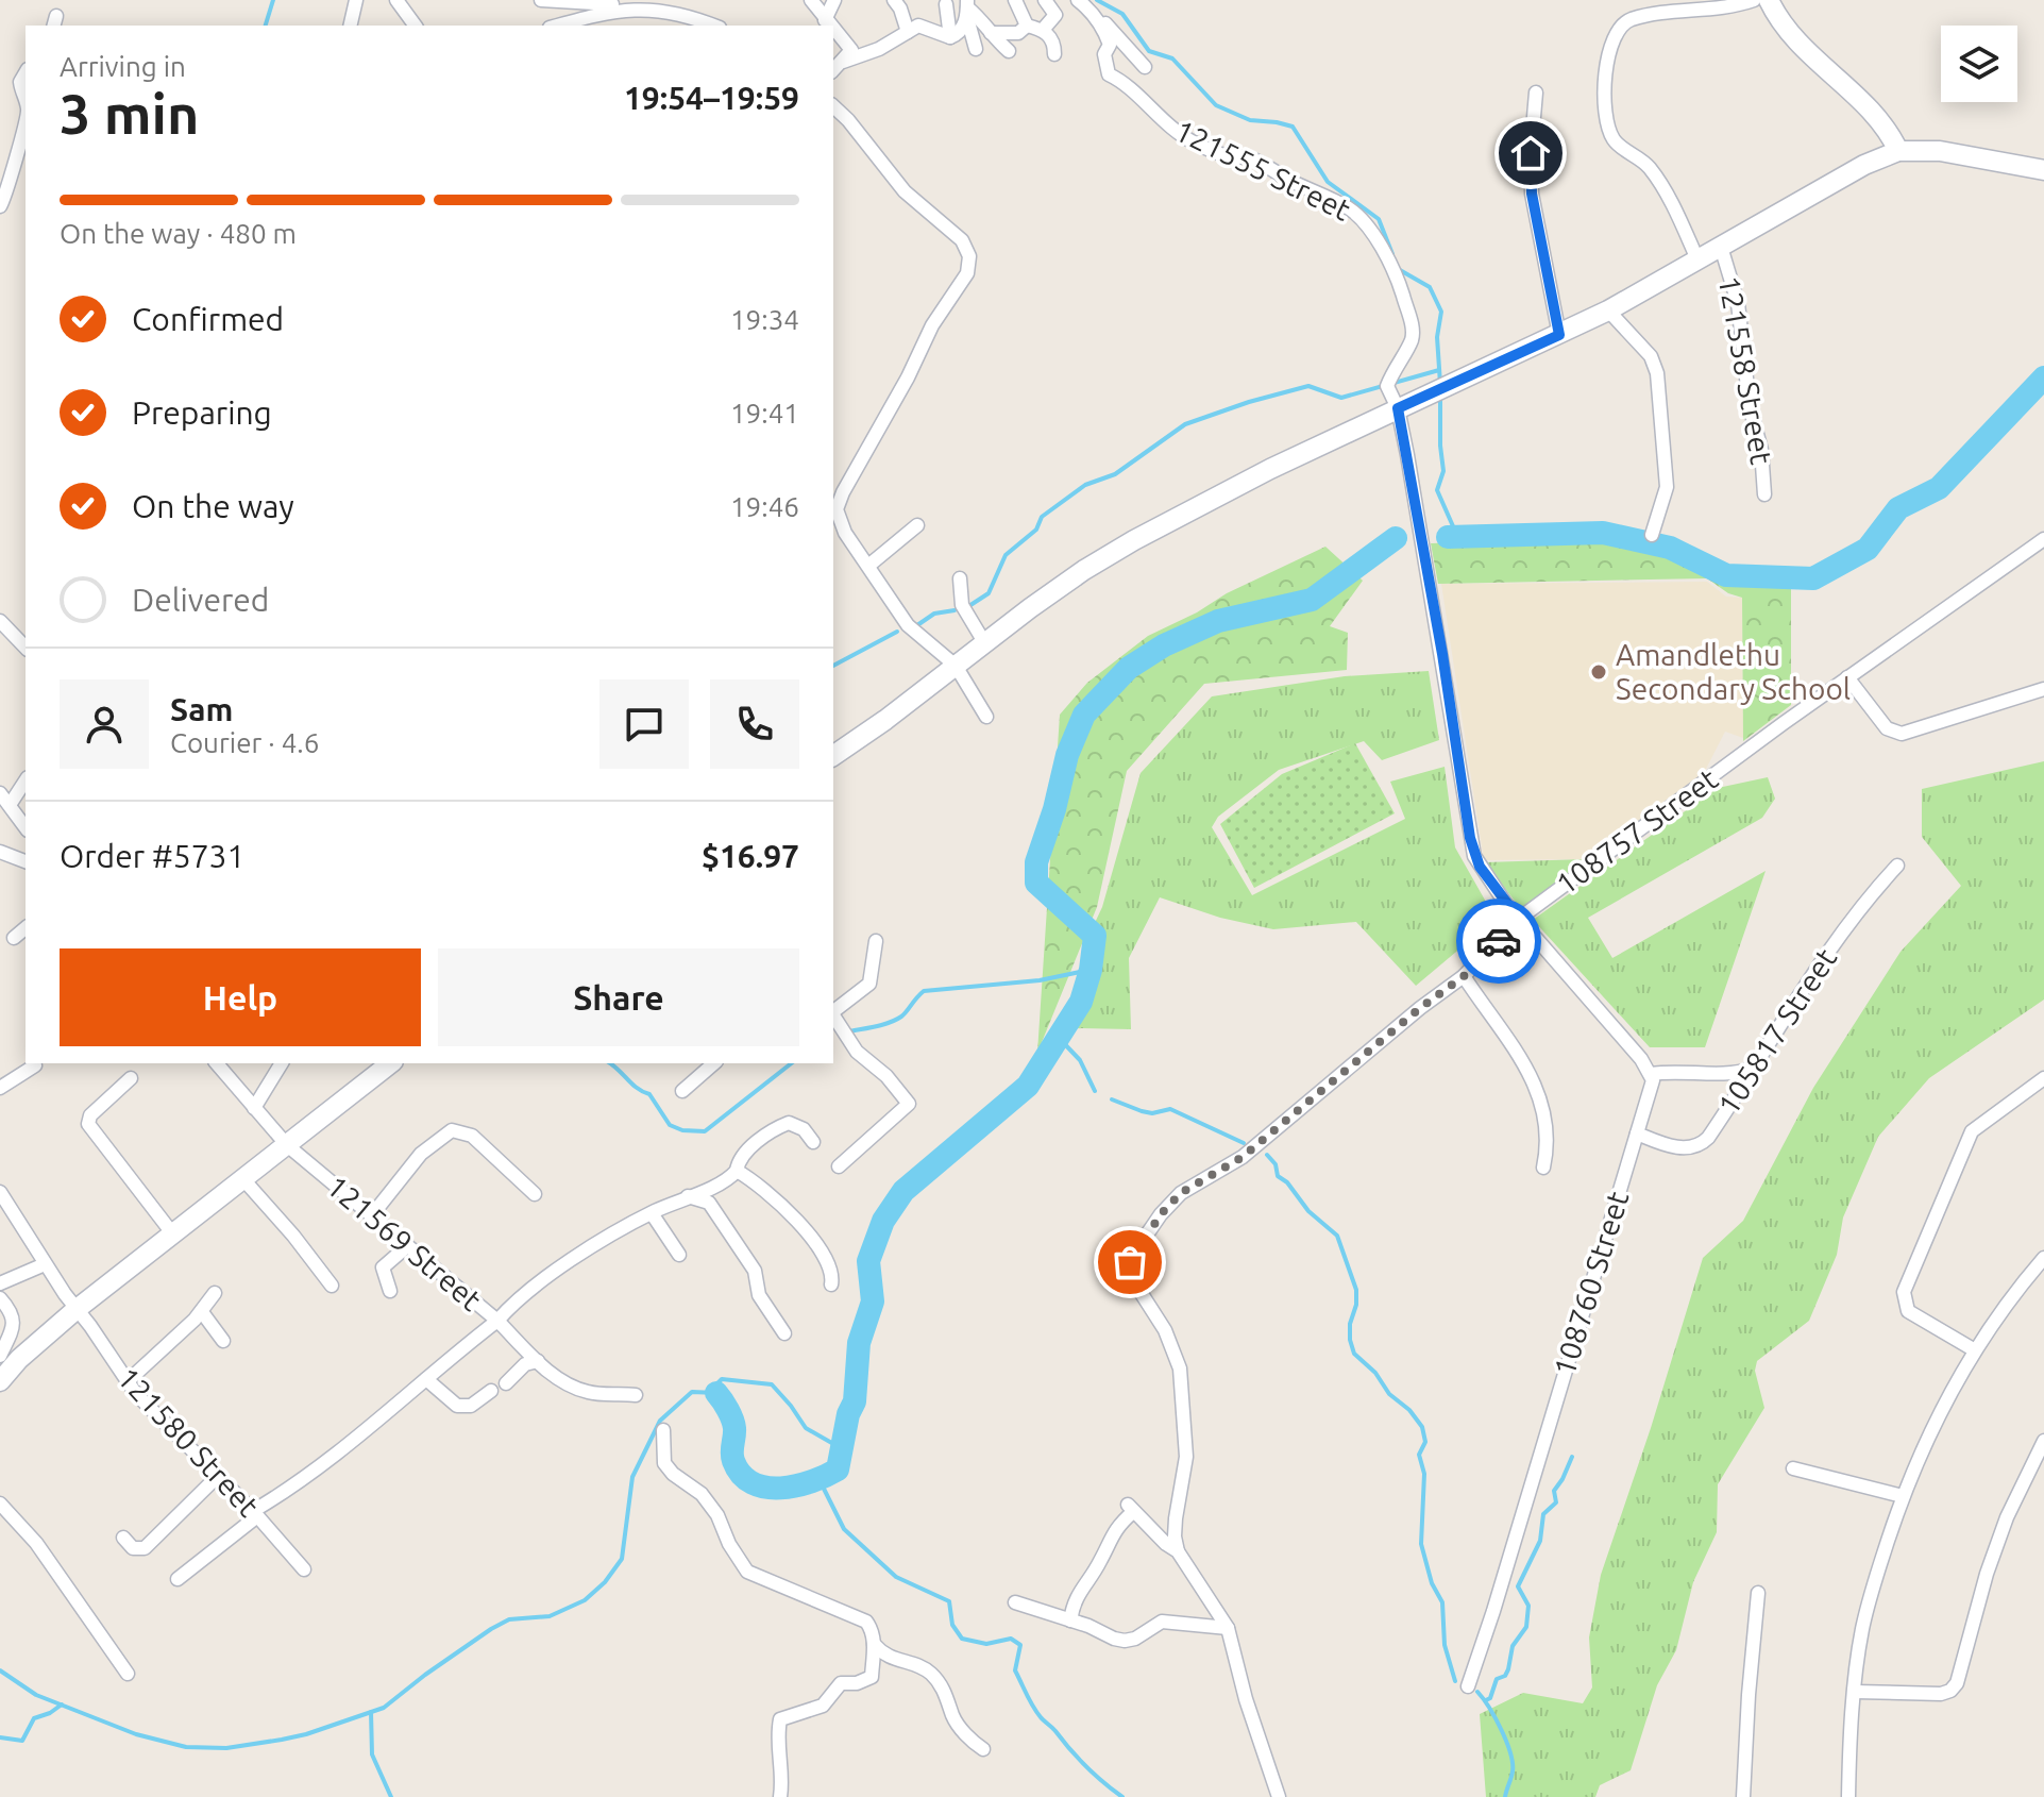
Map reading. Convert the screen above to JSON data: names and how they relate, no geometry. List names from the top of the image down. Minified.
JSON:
{"streets":{"street":["121555 Street","121558 Street","108757 Street","105817 Street","121569 Street","108760 Street","121580 Street"]},"crossings":[["105817 Street","108760 Street"]],"places":["Amandlethu Secondary School"],"page":{"heading":["3 min","Arriving in","19:54–19:59"],"panel":["Sam","Courier · 4.6","Order #5731","$16.97"],"bar":"On the way · 480 m","list":[["Confirmed","19:34"],["Preparing","19:41"],["On the way","19:46"],"Delivered"],"buttons":["Help","Share"]}}
